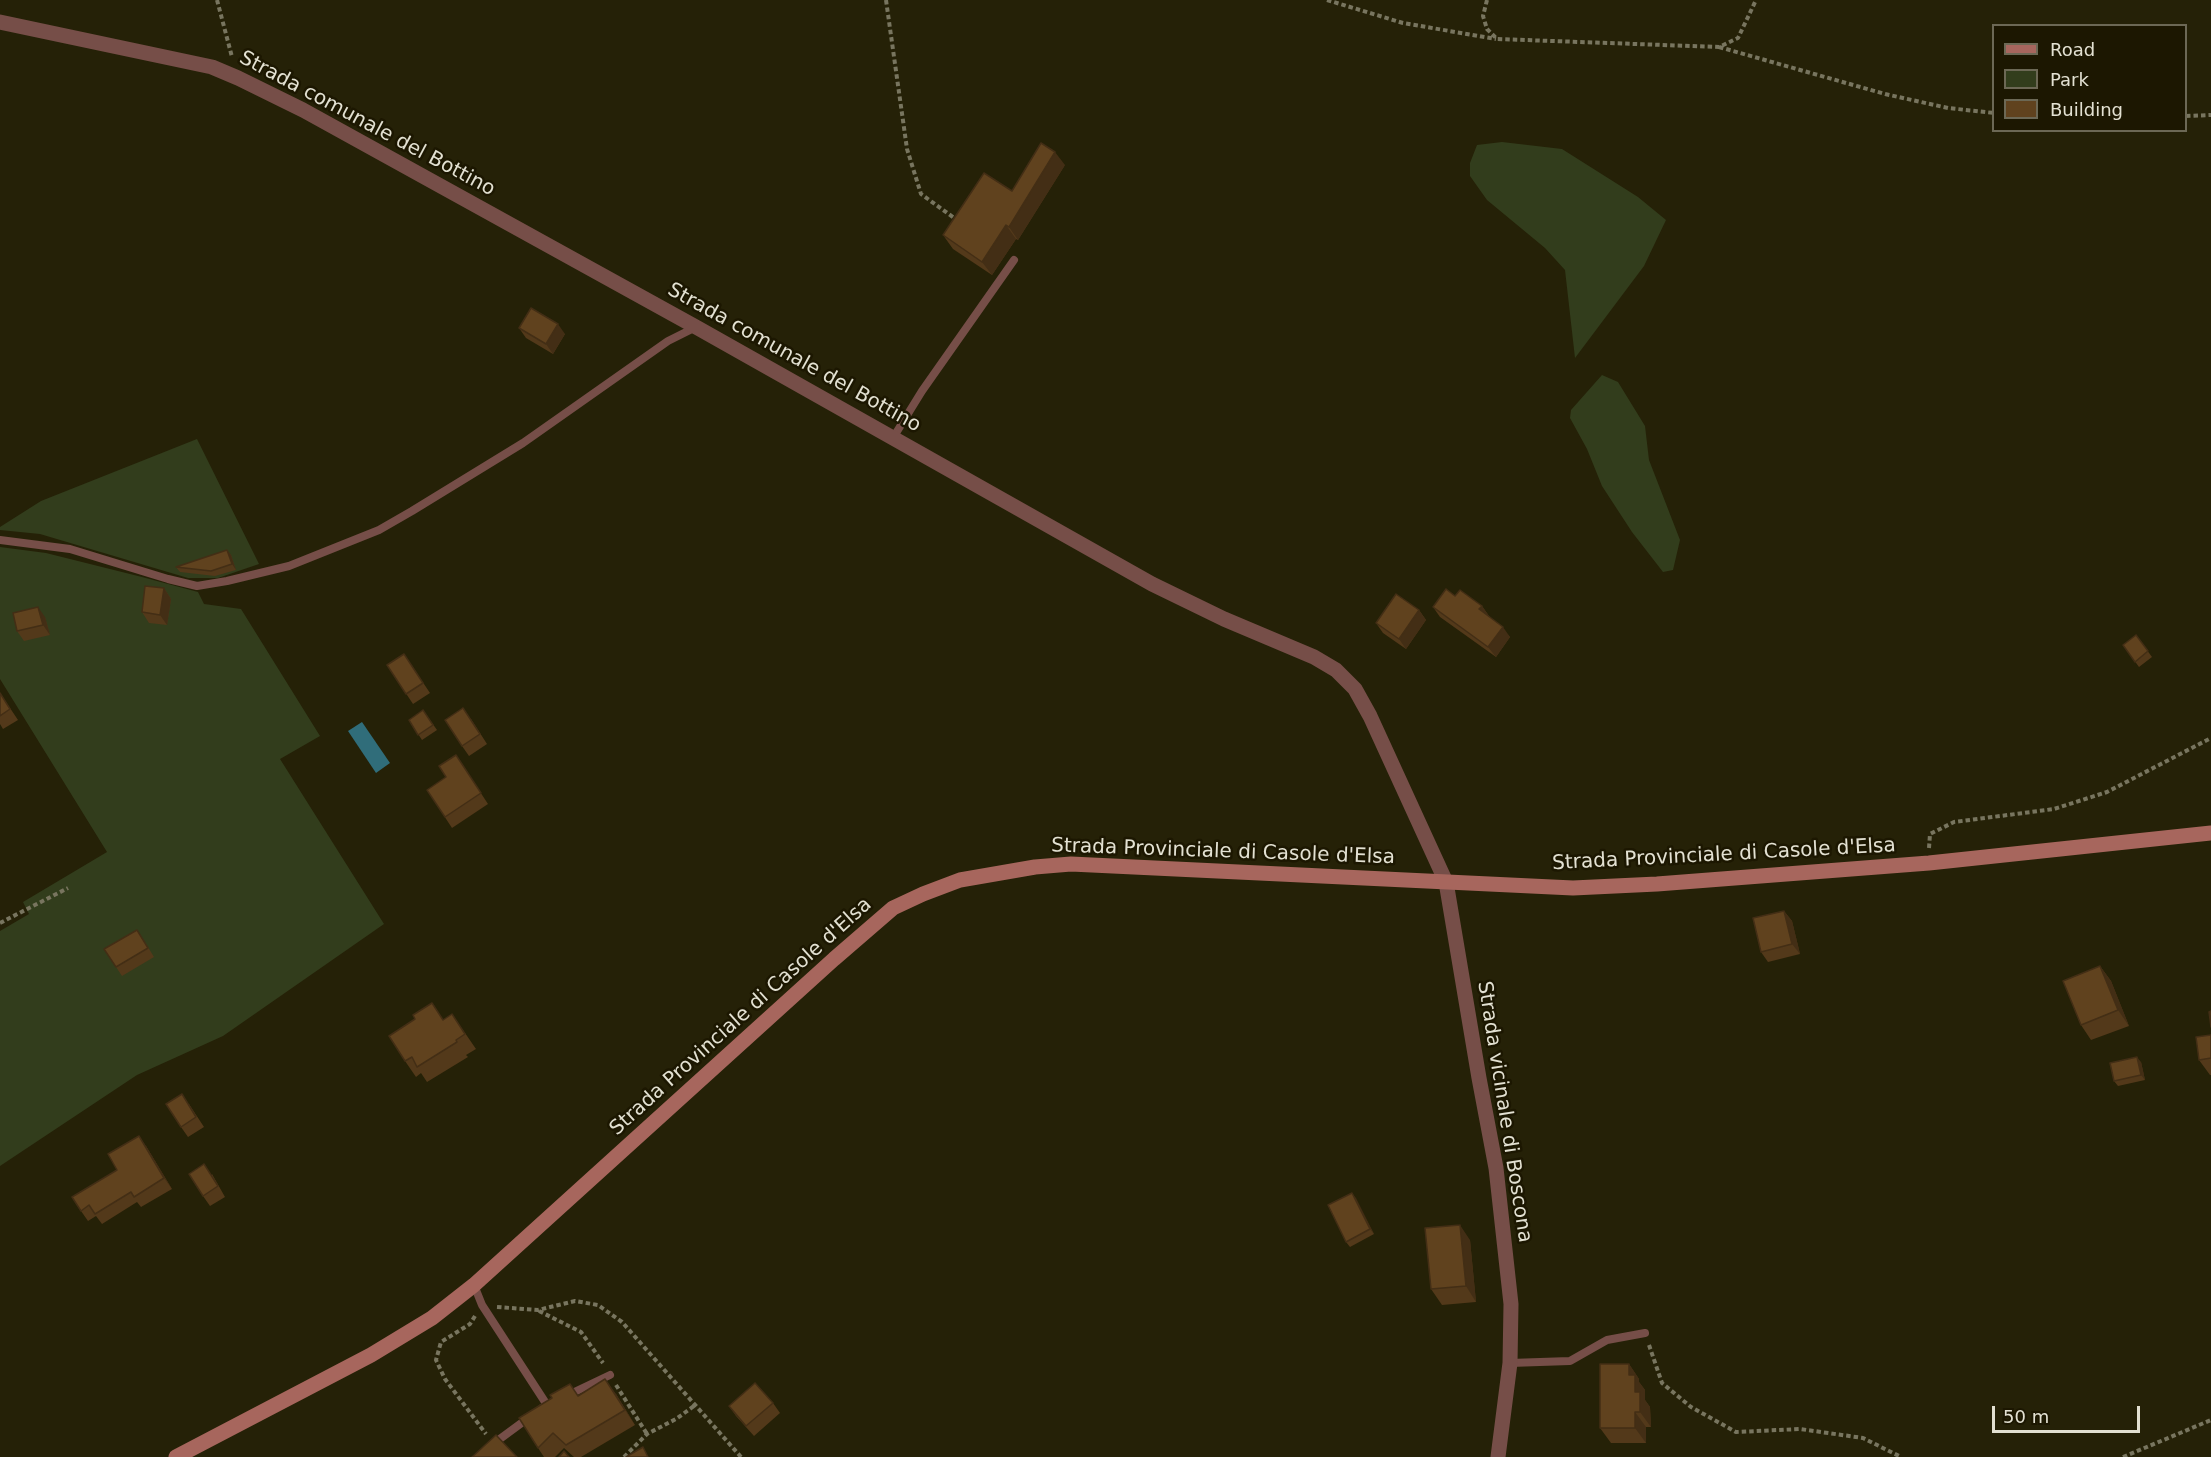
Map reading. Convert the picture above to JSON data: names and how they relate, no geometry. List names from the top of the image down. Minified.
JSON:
{"streets":{"main road":["Strada Provinciale di Casole d'Elsa"],"street":["Strada comunale del Bottino","Strada vicinale di Boscona"]},"crossings":[["Strada comunale del Bottino","Strada Provinciale di Casole d'Elsa"],["Strada comunale del Bottino","Strada vicinale di Boscona"],["Strada Provinciale di Casole d'Elsa","Strada vicinale di Boscona"]],"legend":["Road","Park","Building"],"scale_bar":"50 m"}
